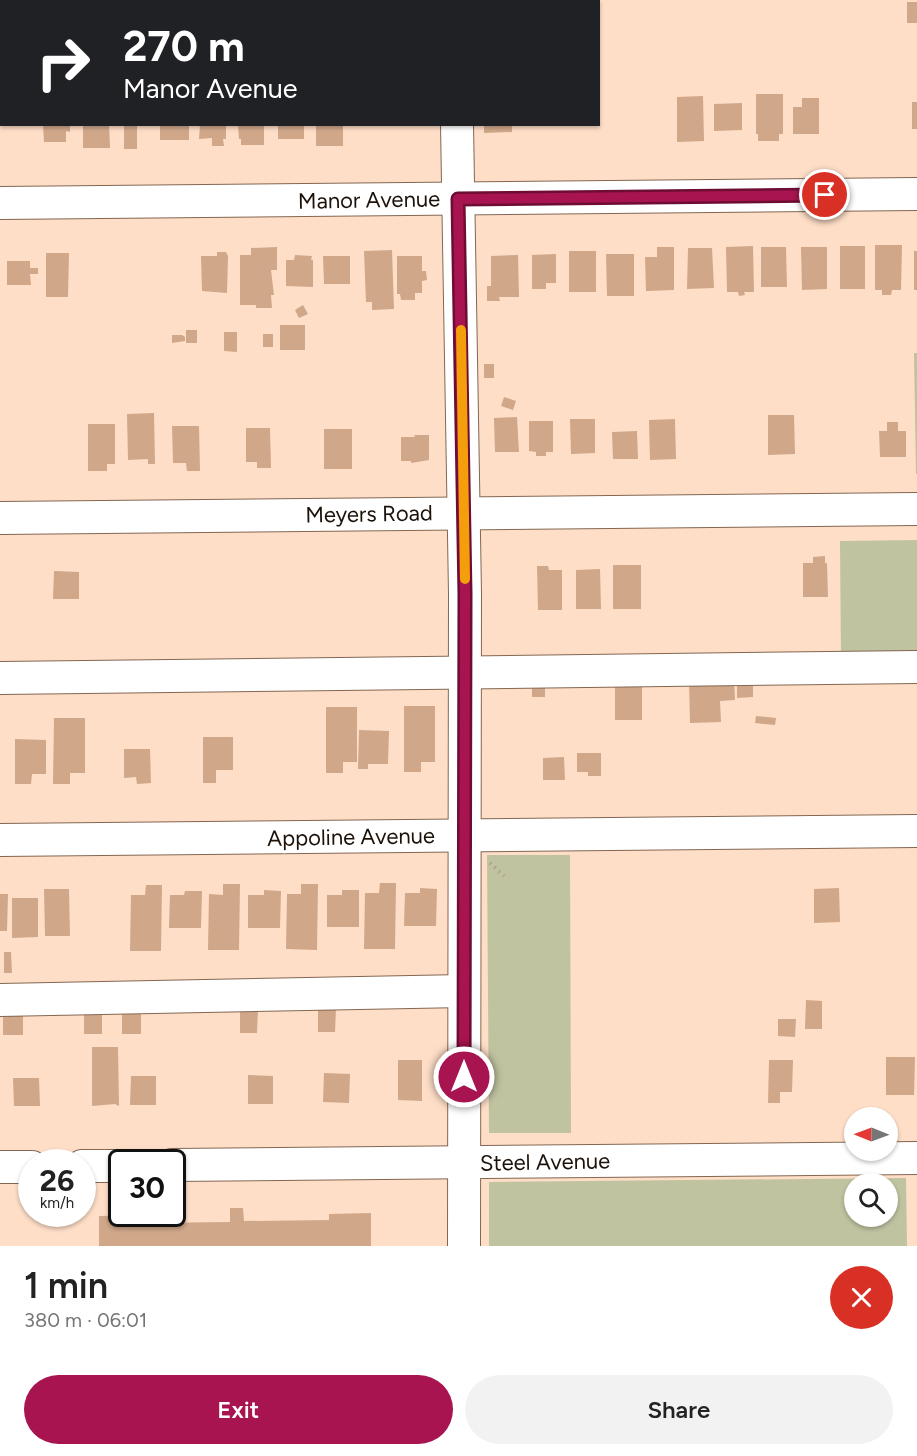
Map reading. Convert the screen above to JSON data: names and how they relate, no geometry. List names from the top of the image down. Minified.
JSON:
{"streets":{"street":["Manor Avenue","Meyers Road","Appoline Avenue","Steel Avenue"]},"north":"left","page":{"turn":["270 m","Manor Avenue"],"speed":"26 km/h","limit":"30","heading":["1 min","380 m · 06:01"],"buttons":["Exit","Share"]}}
